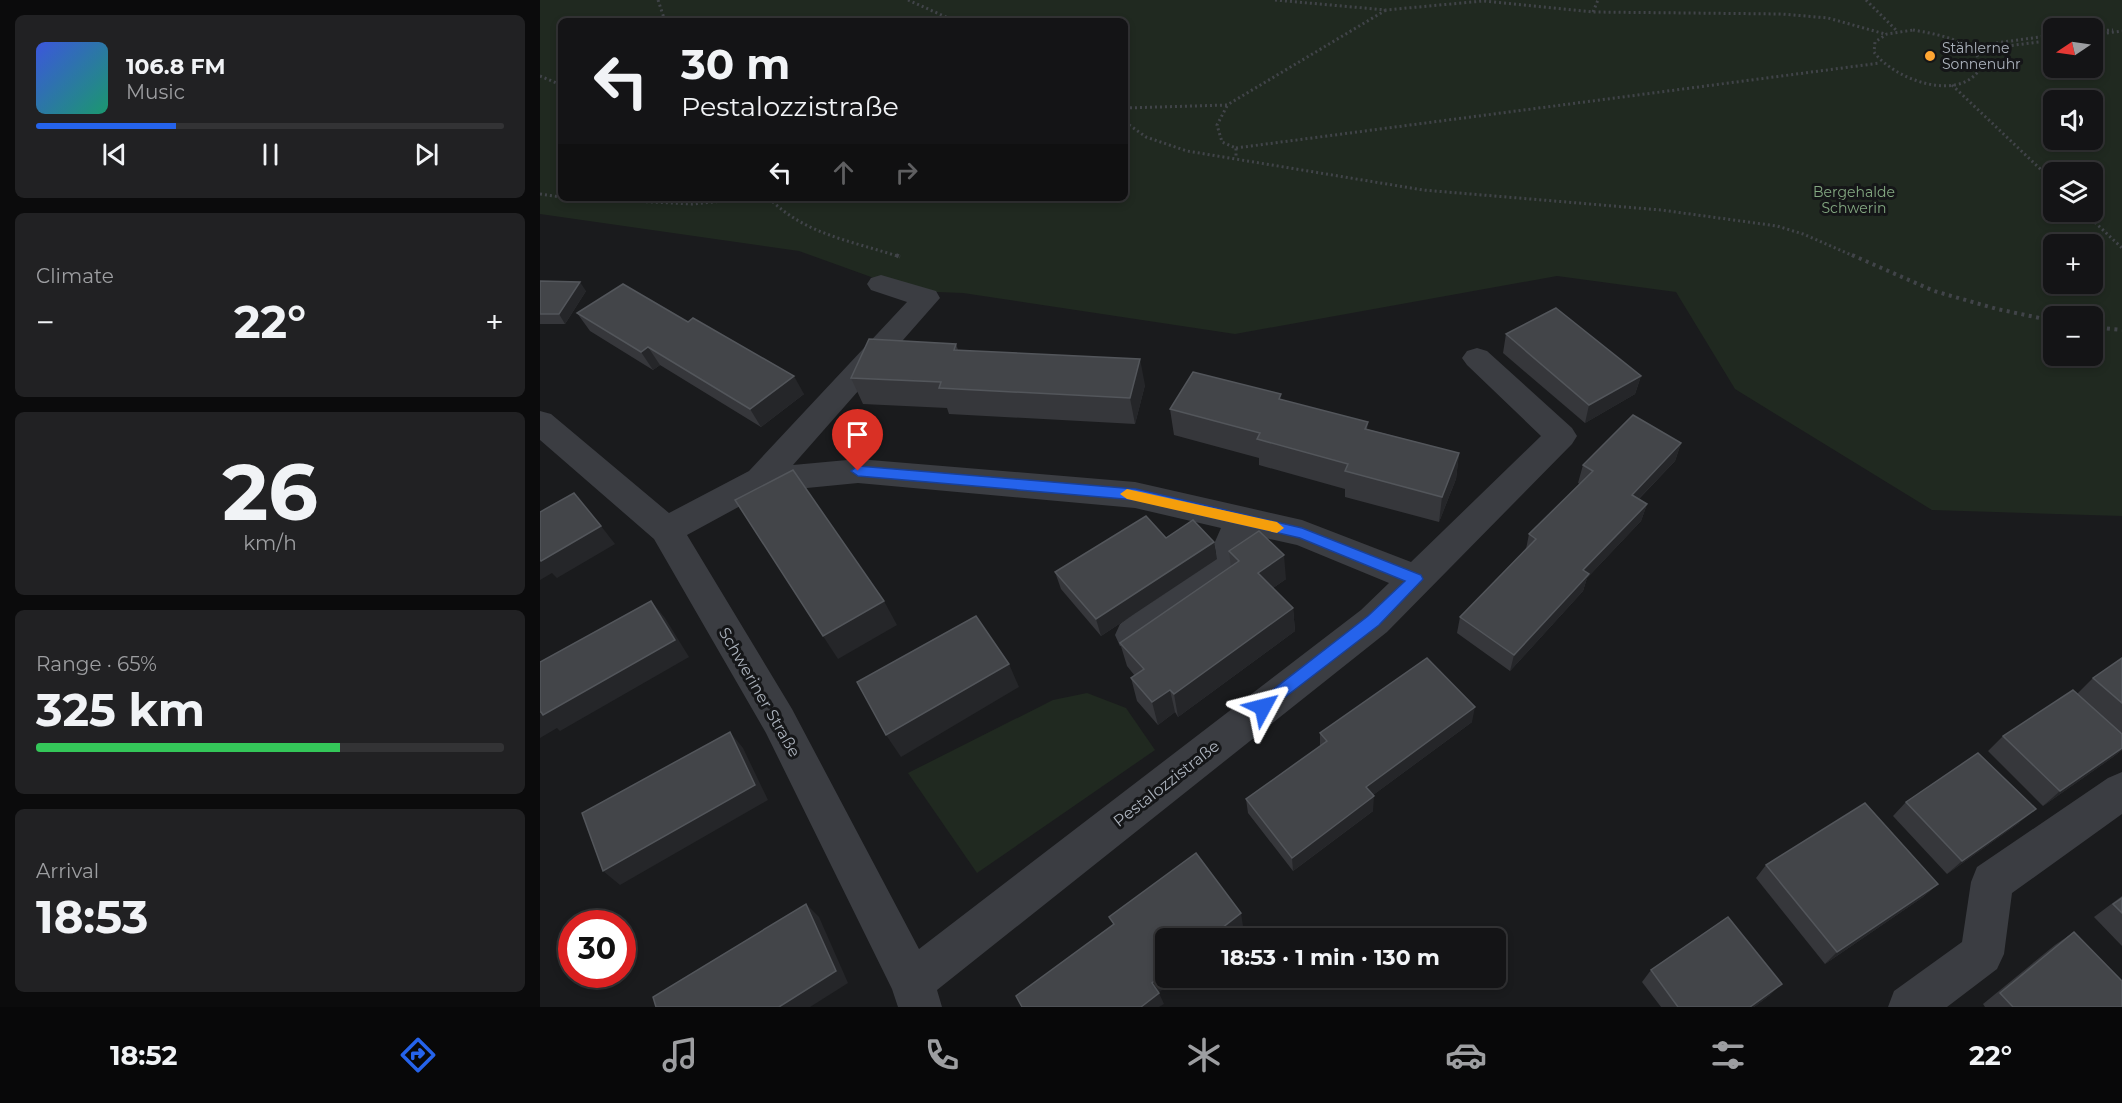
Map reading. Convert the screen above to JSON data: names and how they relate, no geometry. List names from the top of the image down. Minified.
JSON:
{"streets":{"street":["Schweriner Straße","Pestalozzistraße"]},"crossings":[["Schweriner Straße","Pestalozzistraße"]],"parks":["Bergehalde Schwerin"],"places":["Stählerne Sonnenuhr"],"north":"left","page":{"map_buttons":["+","−"],"turn":["30 m","Pestalozzistraße"],"song":["106.8 FM","Music"],"tile":["Climate",["26","km/h"],["Range · 65%","325 km"],["Arrival","18:53"]],"heat":["−","22°","+"],"limit":"30","trip":"18:53 · 1 min · 130 m","tabs":["18:52","22°"]}}
